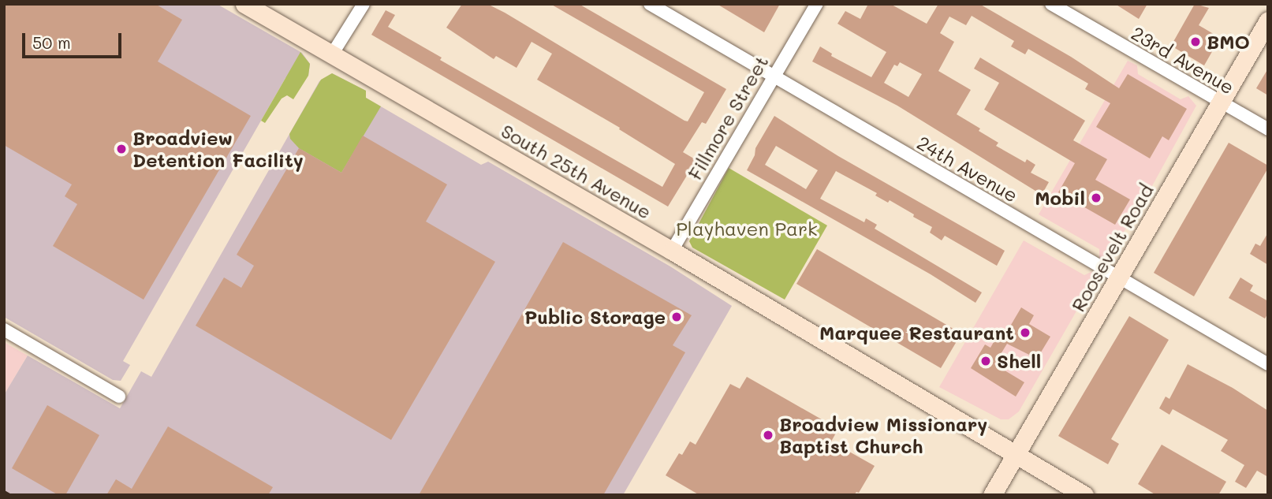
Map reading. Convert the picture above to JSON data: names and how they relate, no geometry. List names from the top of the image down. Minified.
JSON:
{"streets":{"main road":["South 25th Avenue","Roosevelt Road"],"street":["23rd Avenue","Fillmore Street","24th Avenue"]},"crossings":[["23rd Avenue","Roosevelt Road"],["Fillmore Street","24th Avenue"],["Fillmore Street","South 25th Avenue"],["24th Avenue","Roosevelt Road"],["South 25th Avenue","Roosevelt Road"]],"parks":["Playhaven Park"],"places":["BMO","Broadview Detention Facility","Mobil","Public Storage","Marquee Restaurant","Shell","Broadview Missionary Baptist Church"],"scale_bar":"50 m"}
